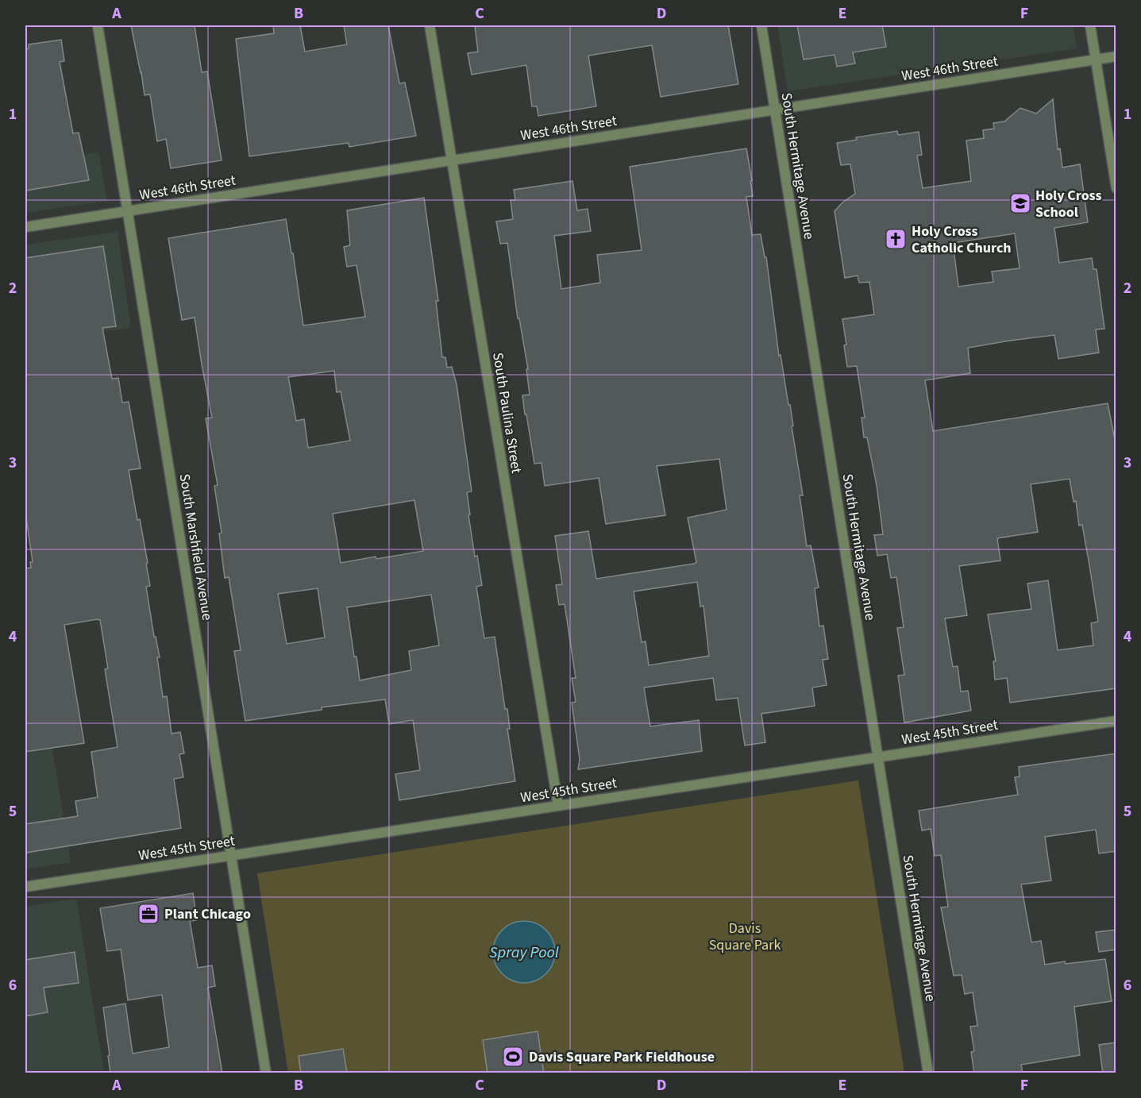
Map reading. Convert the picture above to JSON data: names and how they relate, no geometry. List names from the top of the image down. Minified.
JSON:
{"streets":{"street":["West 46th Street","South Hermitage Avenue","South Paulina Street","South Marshfield Avenue","West 45th Street"]},"crossings":[["West 46th Street","South Hermitage Avenue"],["West 46th Street","South Paulina Street"],["West 46th Street","South Marshfield Avenue"],["South Hermitage Avenue","West 45th Street"],["South Paulina Street","West 45th Street"],["South Marshfield Avenue","West 45th Street"]],"water":["Spray Pool"],"parks":["Davis Square Park"],"places":{"school or university":["Holy Cross School"],"church":["Holy Cross Catholic Church"],"office":["Plant Chicago"],"sports":["Davis Square Park Fieldhouse"]},"grid":{"columns":["A","B","C","D","E","F"],"rows":["1","2","3","4","5","6"]}}
